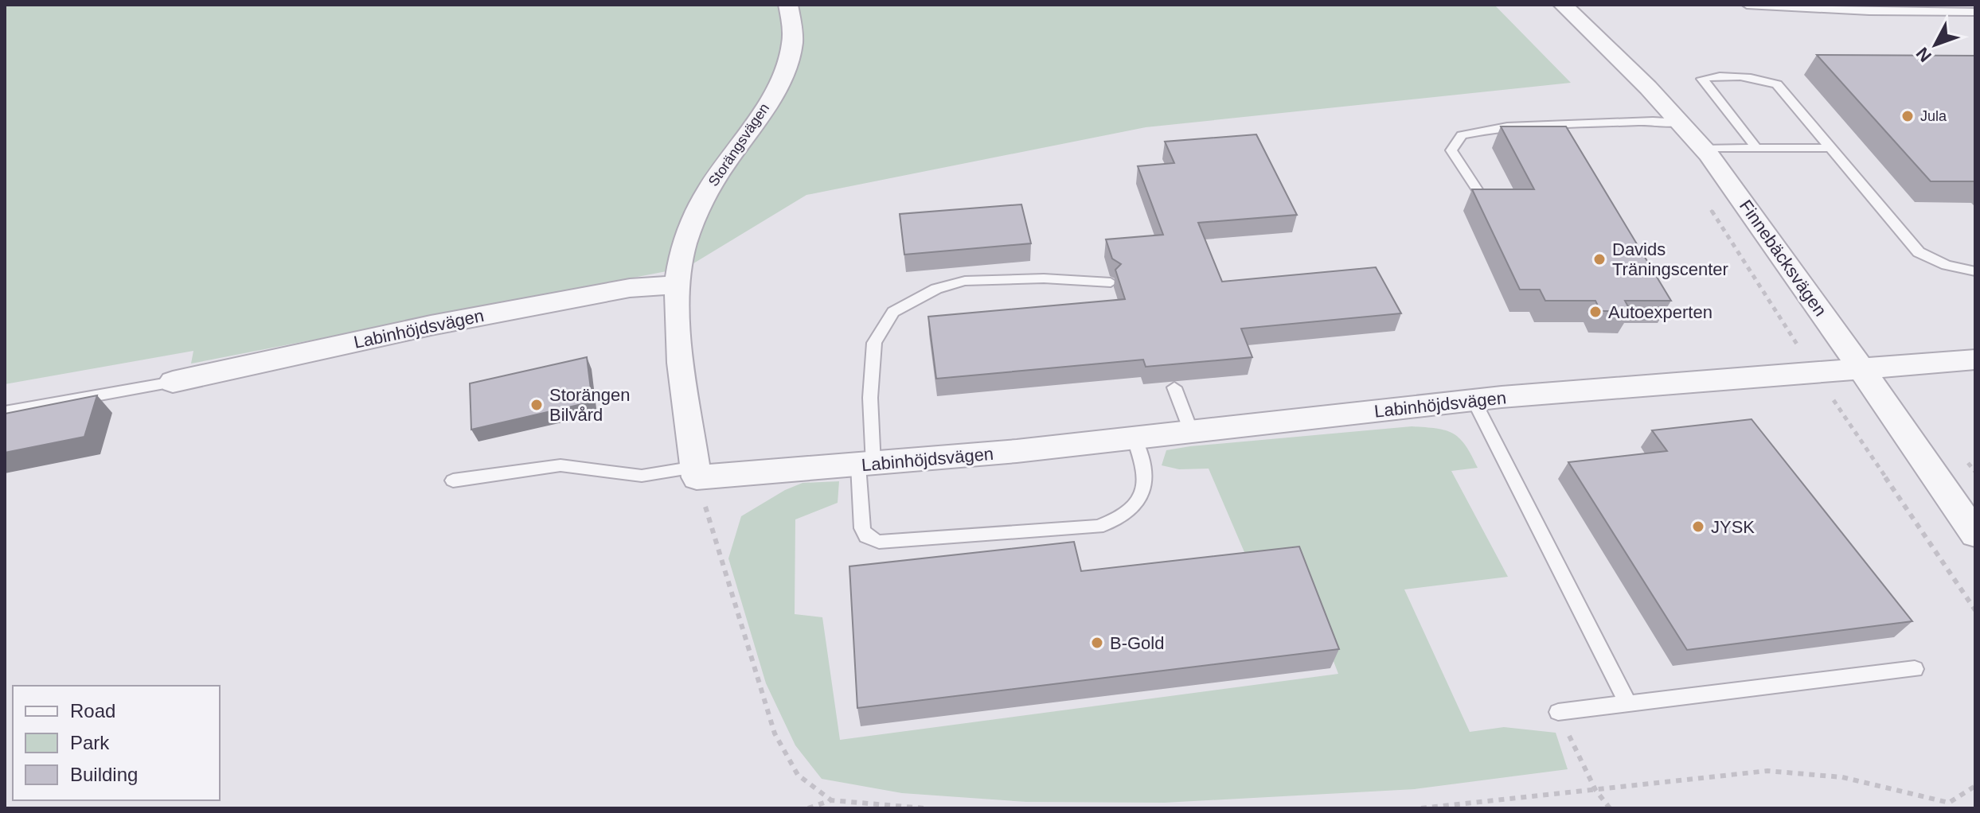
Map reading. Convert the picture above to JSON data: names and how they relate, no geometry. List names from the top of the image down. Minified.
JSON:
{"streets":{"street":["Storängsvägen","Finnebäcksvägen","Labinhöjdsvägen"]},"crossings":[["Storängsvägen","Labinhöjdsvägen"],["Finnebäcksvägen","Labinhöjdsvägen"]],"places":["Jula","Davids Träningscenter","Autoexperten","Storängen Bilvård","JYSK","B-Gold"],"legend":["Road","Park","Building"],"north":"bottom left"}
